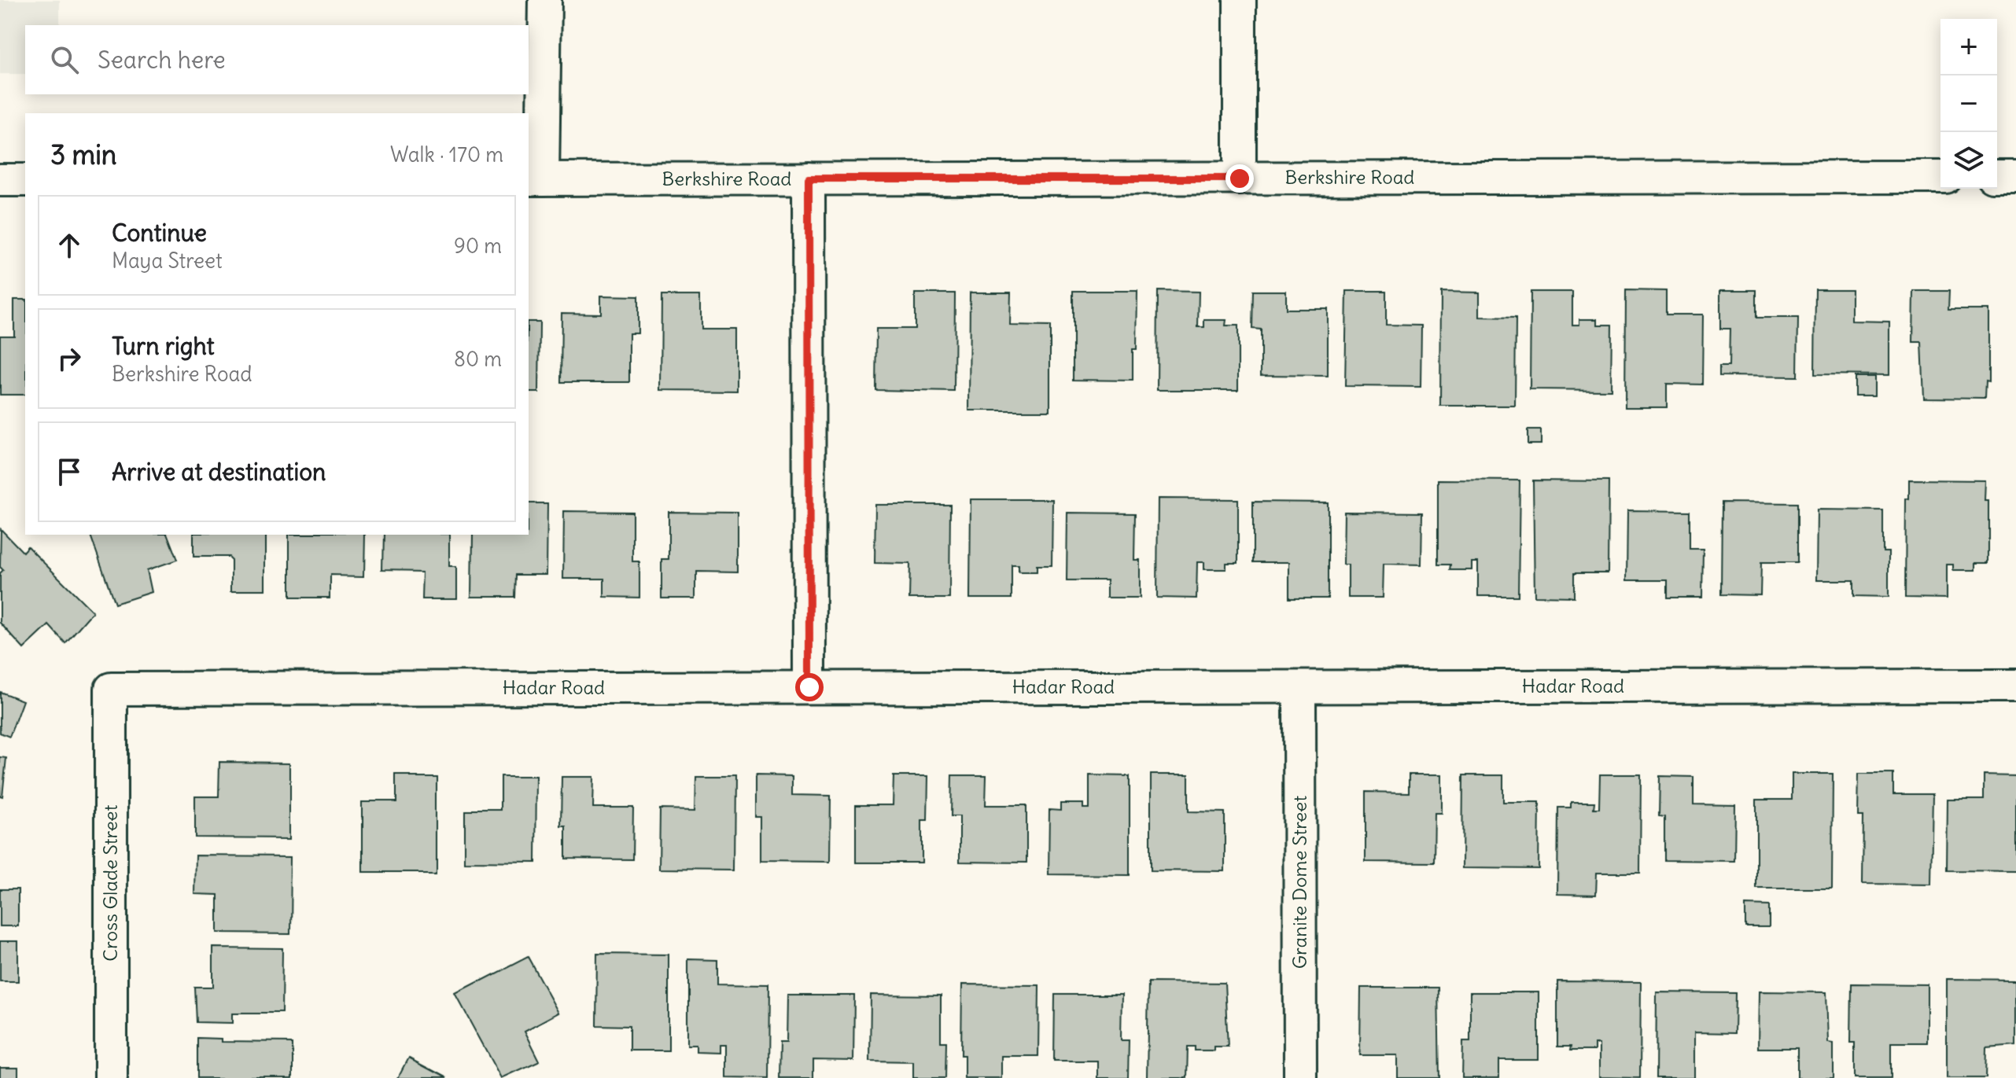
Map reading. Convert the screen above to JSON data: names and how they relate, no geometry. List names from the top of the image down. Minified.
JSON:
{"streets":{"street":["Berkshire Road","Hadar Road","Granite Dome Street","Cross Glade Street"]},"crossings":[["Hadar Road","Granite Dome Street"],["Hadar Road","Cross Glade Street"]],"page":{"map_buttons":["+","−"],"search":"Search here","heading":["3 min","Walk · 170 m"],"list":[["Continue","Maya Street","90 m"],["Turn right","Berkshire Road","80 m"],"Arrive at destination"]}}
